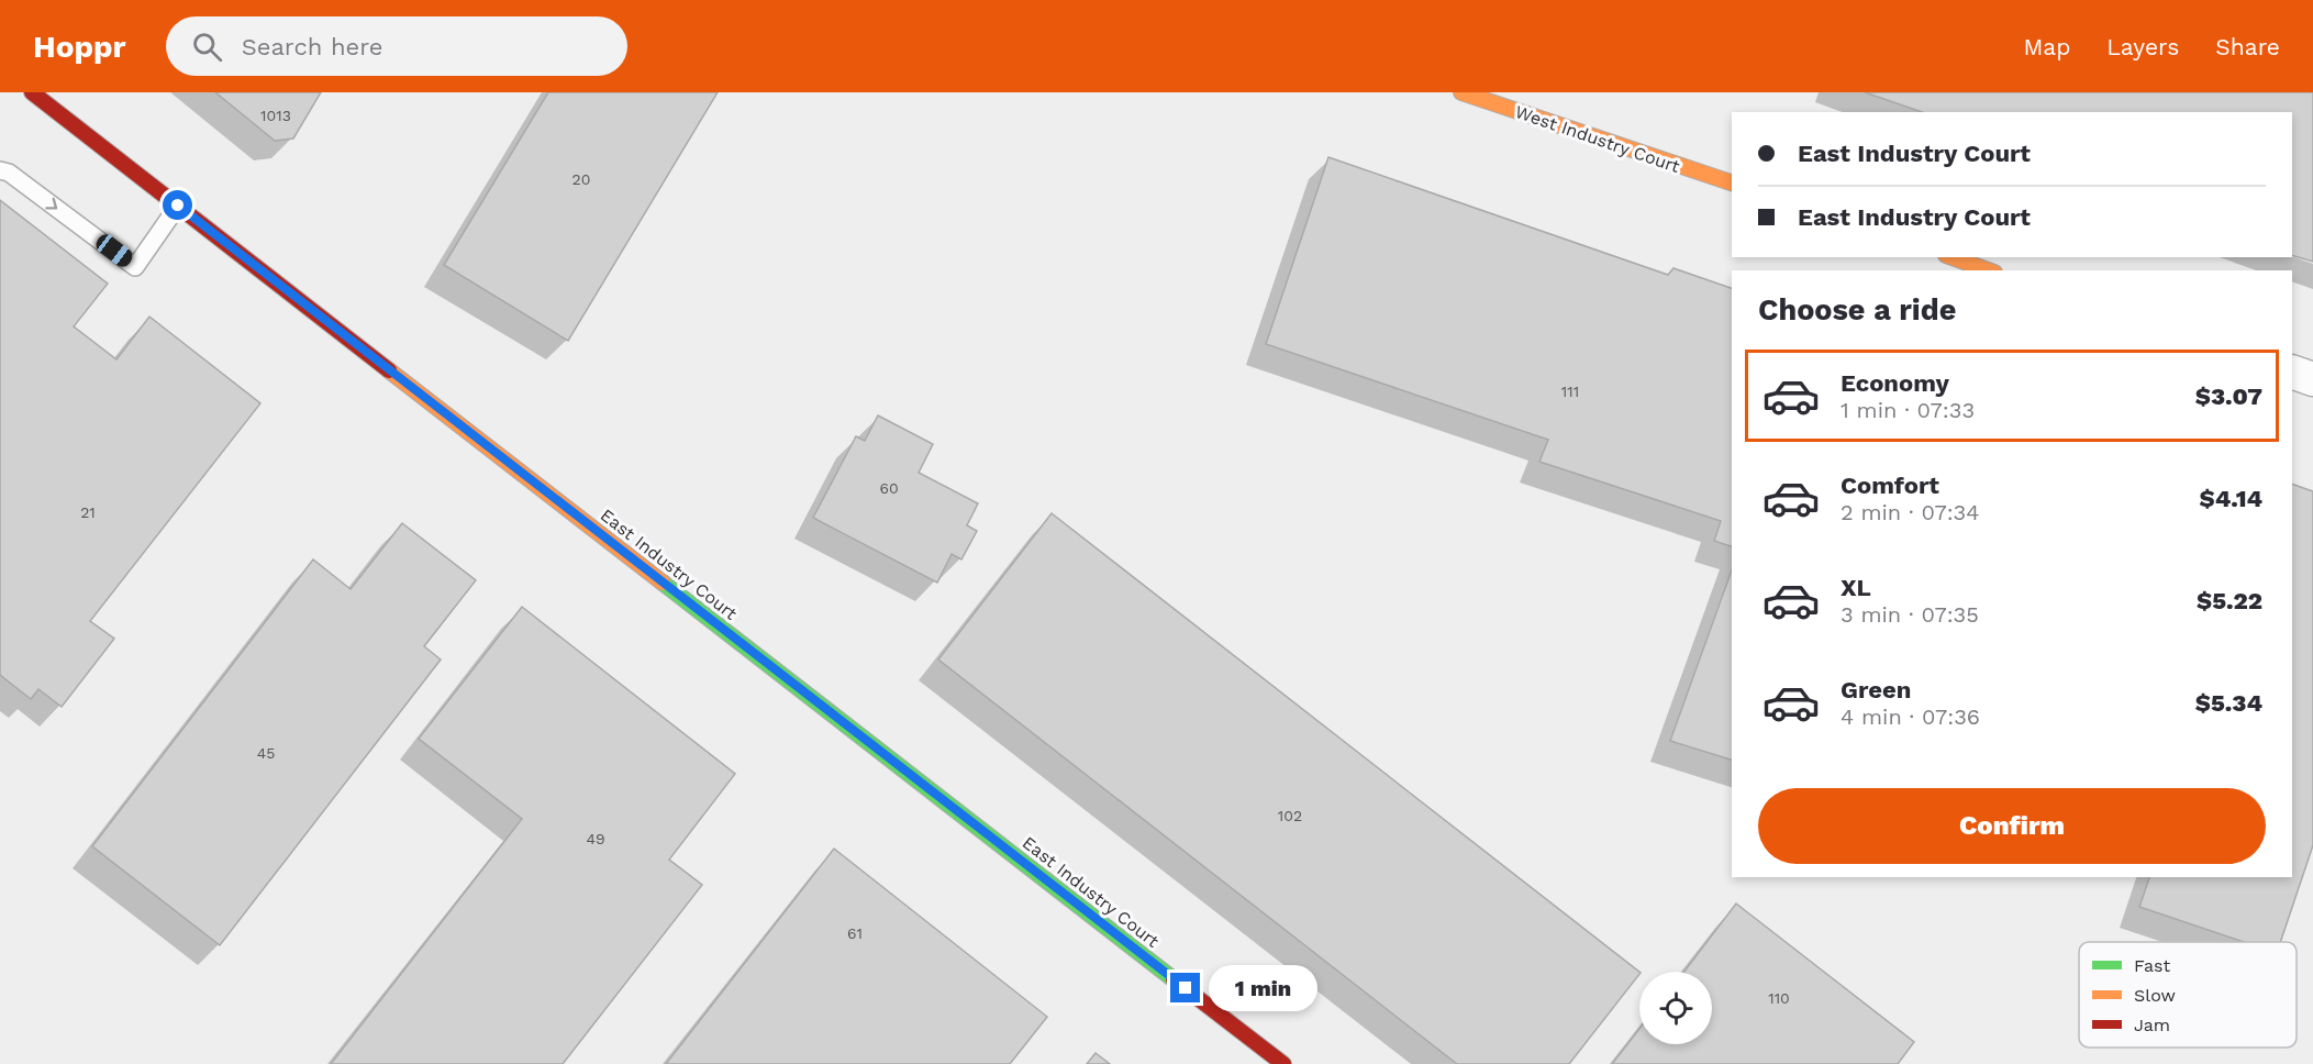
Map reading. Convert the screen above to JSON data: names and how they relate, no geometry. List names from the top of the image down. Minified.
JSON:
{"streets":{"street":["West Industry Court","East Industry Court"]},"house_numbers":["1013","20","111","60","21","45","102","49","61","110"],"legend":["Fast","Slow","Jam"],"page":{"header":"Hoppr","search":"Search here","nav":["Map","Layers","Share"],"banner":["East Industry Court","East Industry Court"],"heading":"Choose a ride","list":[{"name":"Economy","note":"1 min · 07:33","value":"$3.07"},{"name":"Comfort","note":"2 min · 07:34","value":"$4.14"},{"name":"XL","note":"3 min · 07:35","value":"$5.22"},{"name":"Green","note":"4 min · 07:36","value":"$5.34"}],"buttons":"Confirm","bubble":"1 min"}}
